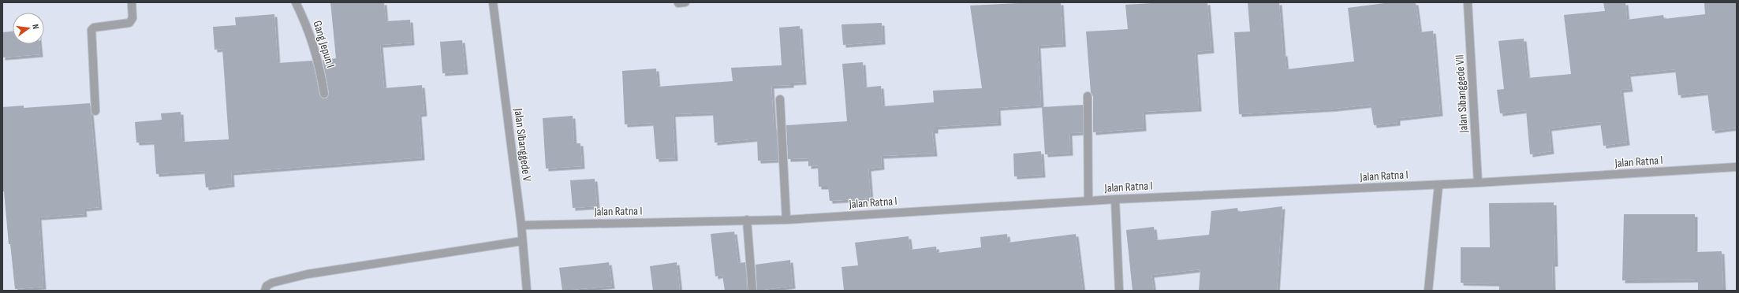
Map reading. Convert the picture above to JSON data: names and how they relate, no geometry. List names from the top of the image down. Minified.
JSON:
{"streets":{"street":["Gang Jepun I","Jalan Sibanggede VII","Jalan Sibanggede V","Jalan Ratna I"]},"crossings":[["Jalan Sibanggede VII","Jalan Ratna I"],["Jalan Sibanggede V","Jalan Ratna I"]],"north":"right"}
